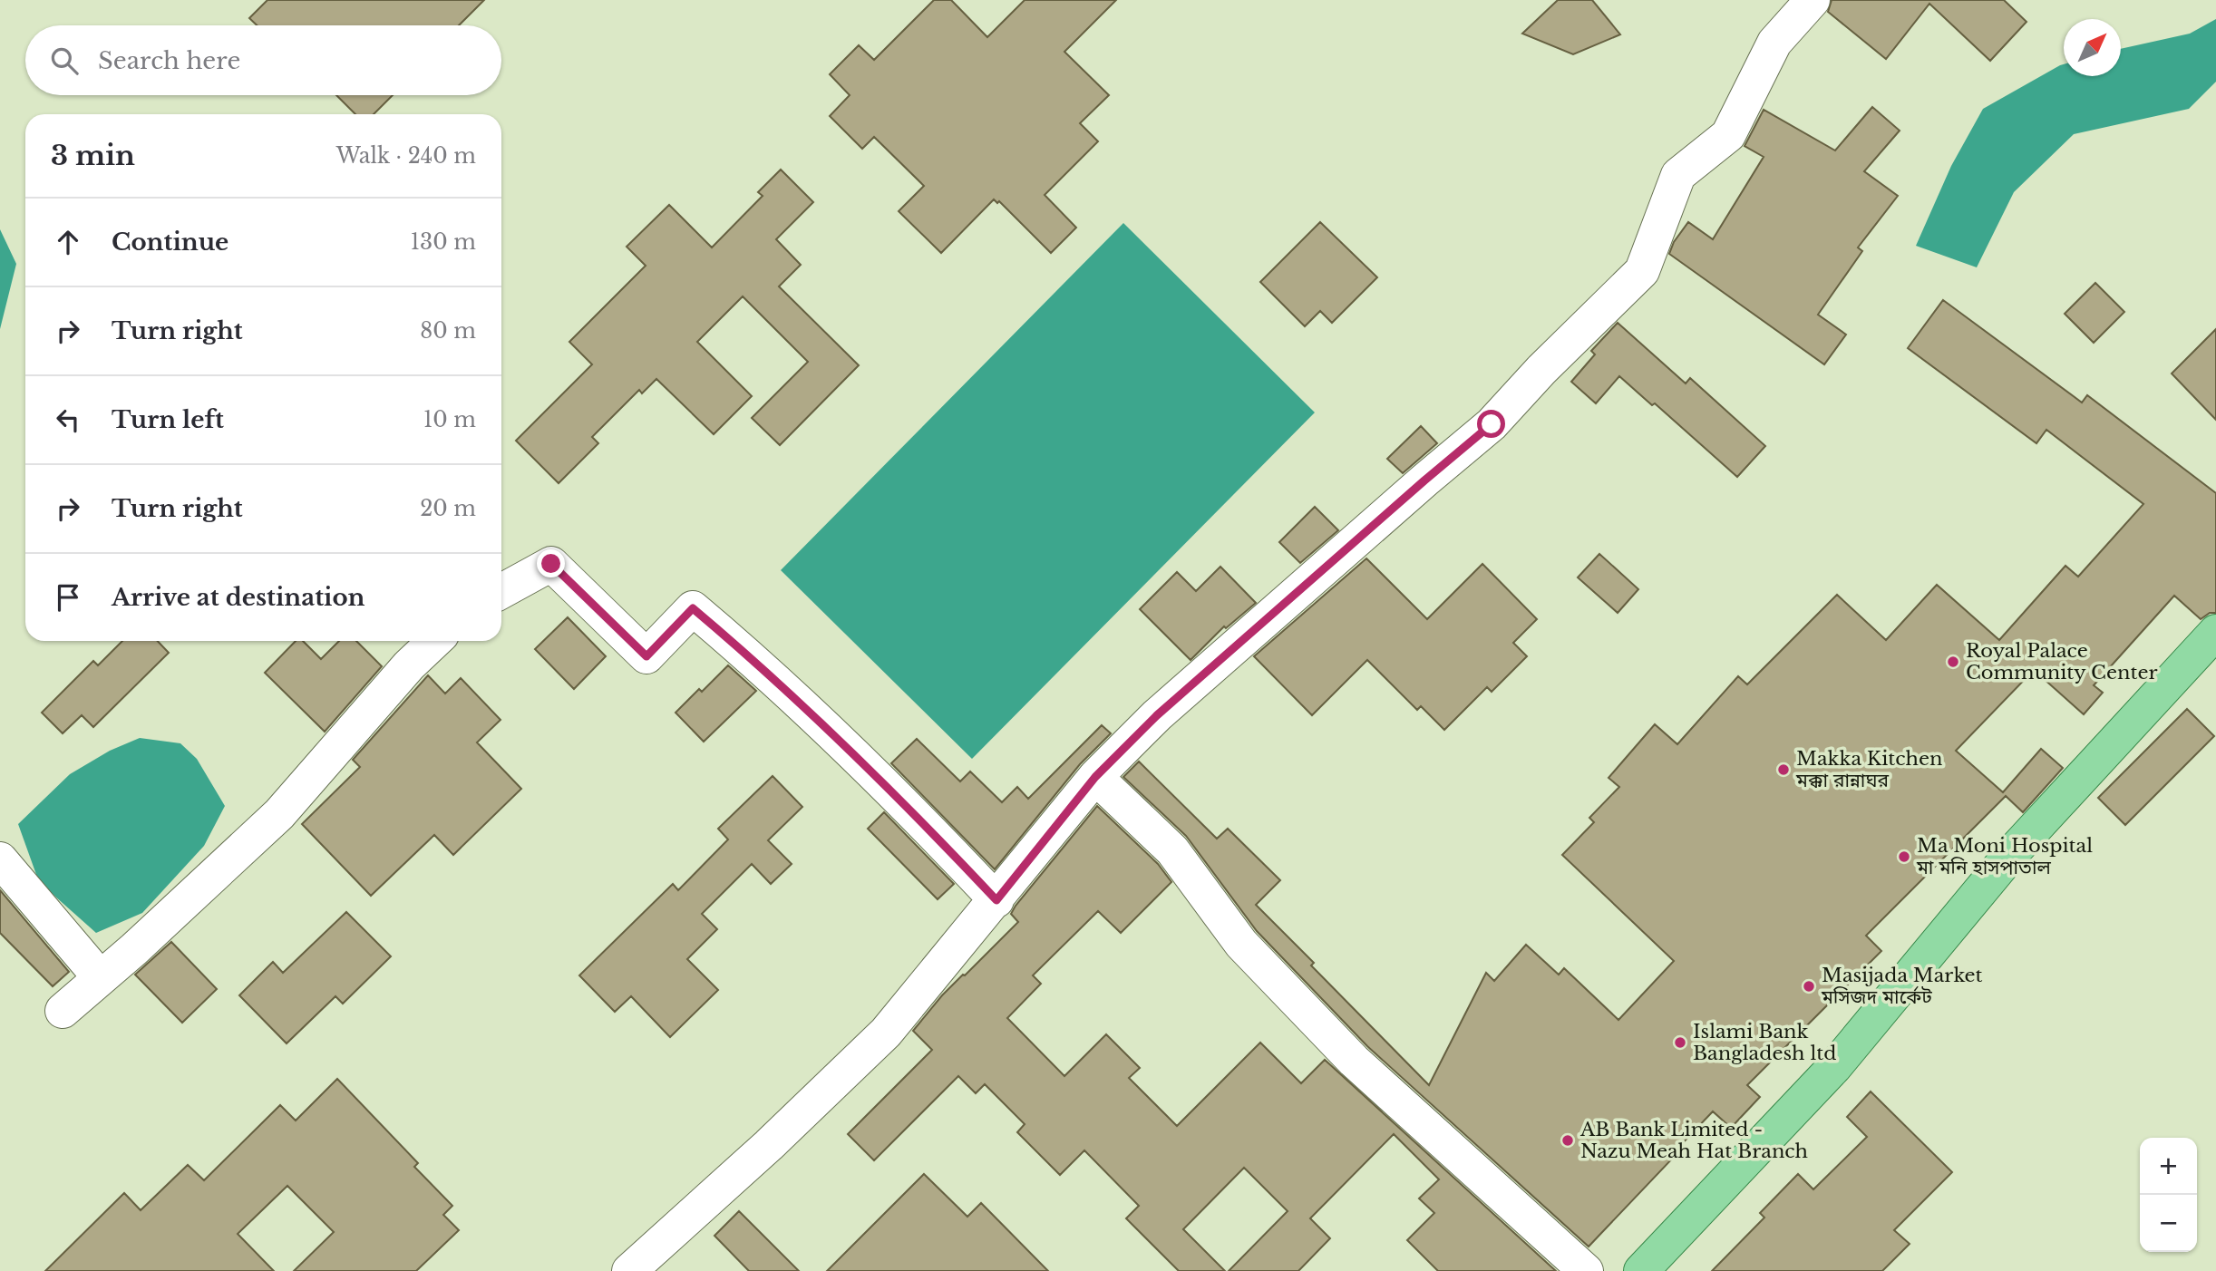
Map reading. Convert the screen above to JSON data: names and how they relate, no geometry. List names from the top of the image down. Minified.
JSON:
{"places":["Royal Palace Community Center","Makka Kitchen মক্কা রান্নাঘর","Ma Moni Hospital মা মনি হাসপাতাল","Masijada Market মসিজদ মার্কেট","Islami Bank Bangladesh ltd","AB Bank Limited - Nazu Meah Hat Branch"],"north":"top right","page":{"search":"Search here","heading":["3 min","Walk · 240 m"],"list":[["Continue","130 m"],["Turn right","80 m"],["Turn left","10 m"],["Turn right","20 m"],"Arrive at destination"],"map_buttons":["+","−"]}}
